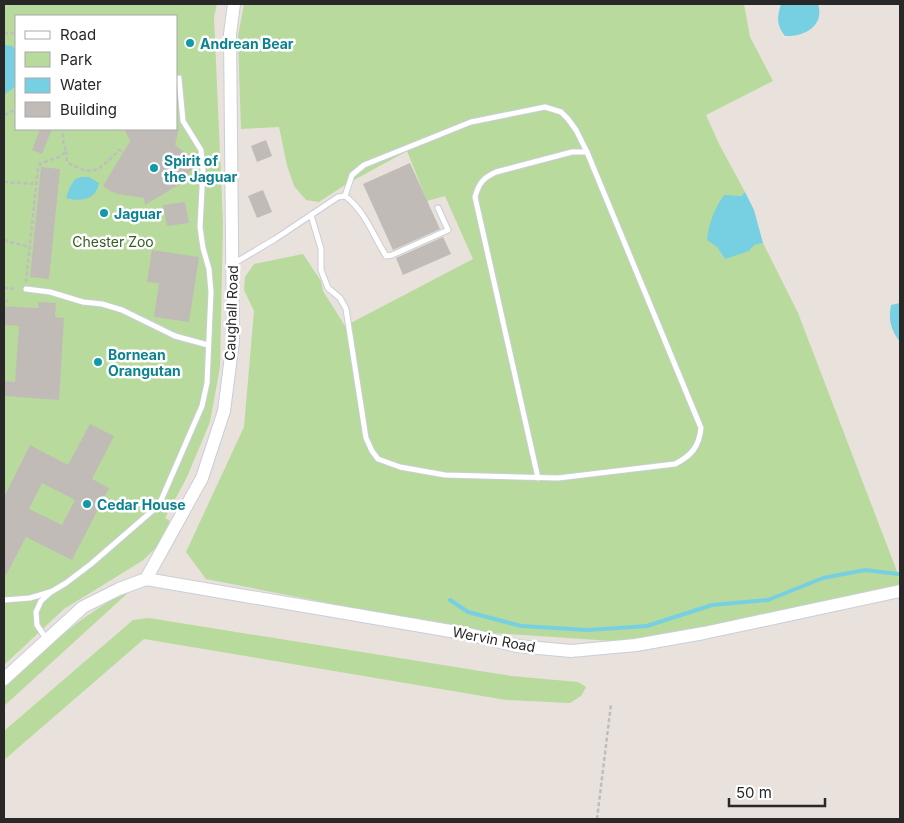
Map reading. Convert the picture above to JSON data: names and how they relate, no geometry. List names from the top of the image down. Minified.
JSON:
{"streets":{"street":["Caughall Road","Wervin Road"]},"crossings":[["Caughall Road","Wervin Road"]],"parks":["Chester Zoo"],"places":["Andrean Bear","Spirit of the Jaguar","Jaguar","Bornean Orangutan","Cedar House"],"legend":["Road","Park","Water","Building"],"scale_bar":"50 m"}
